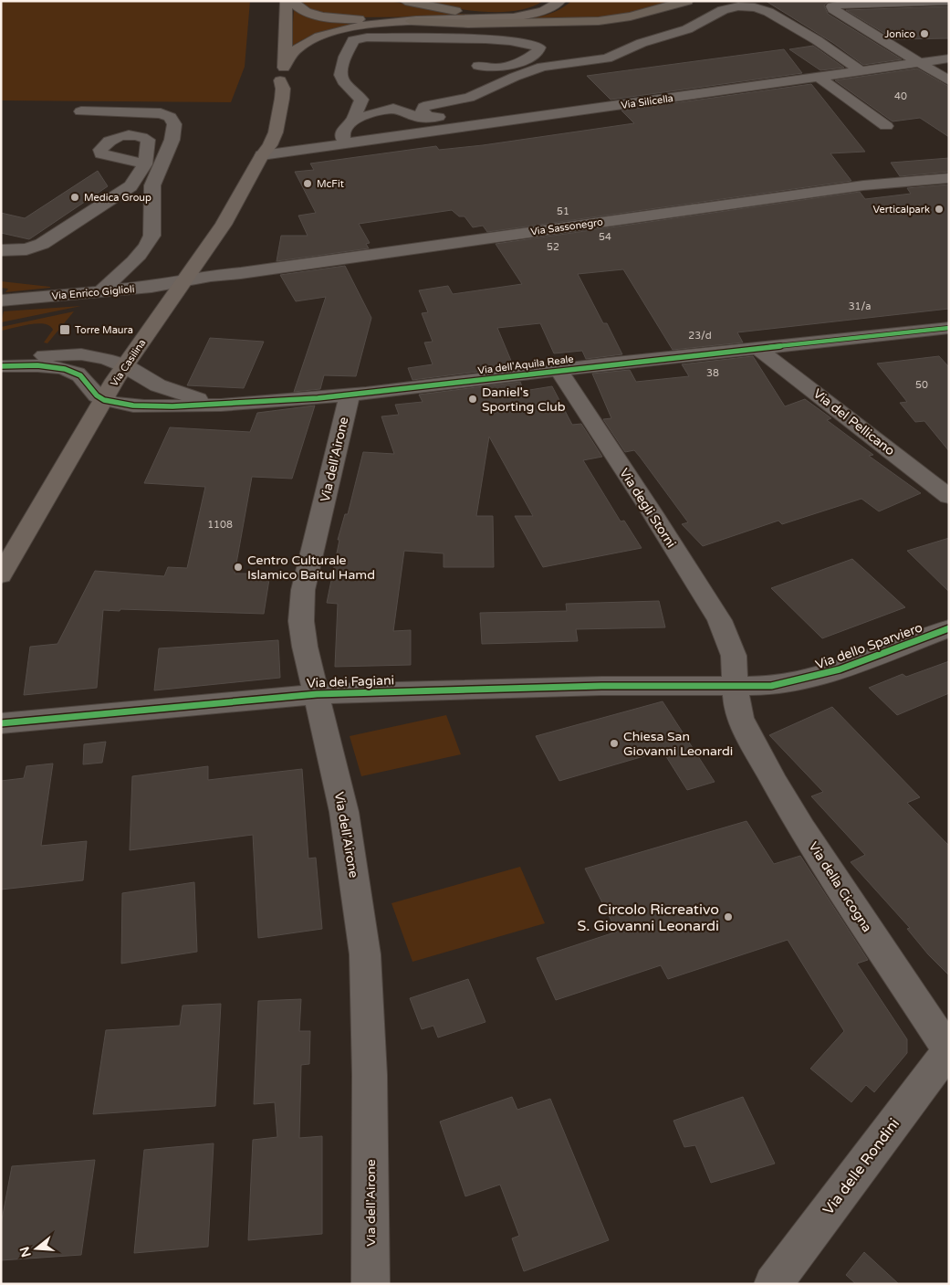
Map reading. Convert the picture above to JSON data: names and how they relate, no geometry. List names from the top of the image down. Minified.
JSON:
{"streets":{"main road":["Via Casilina"],"street":["Via Silicella","Via Sassonegro","Via Enrico Giglioli","Via dell'Aquila Reale","Via del Pellicano","Via dell'Airone","Via degli Storni","Via dello Sparviero","Via dei Fagiani","Via della Cicogna","Via delle Rondini"]},"crossings":[["Via Silicella","Via Casilina"],["Via Sassonegro","Via Enrico Giglioli"],["Via Sassonegro","Via Casilina"],["Via Enrico Giglioli","Via Casilina"],["Via Casilina","Via dell'Aquila Reale"],["Via dell'Aquila Reale","Via del Pellicano"],["Via dell'Aquila Reale","Via dell'Airone"],["Via dell'Aquila Reale","Via degli Storni"],["Via dell'Airone","Via dei Fagiani"],["Via degli Storni","Via dello Sparviero"],["Via degli Storni","Via dei Fagiani"],["Via degli Storni","Via della Cicogna"],["Via dello Sparviero","Via dei Fagiani"],["Via dello Sparviero","Via della Cicogna"],["Via dei Fagiani","Via della Cicogna"],["Via della Cicogna","Via delle Rondini"]],"places":{"other":["Jonico","McFit","Medica Group","Verticalpark","Daniel's Sporting Club","Centro Culturale Islamico Baitul Hamd","Chiesa San Giovanni Leonardi","Circolo Ricreativo S. Giovanni Leonardi"],"transit":["Torre Maura"]},"house_numbers":["40","51","54","52","31/a","23/d","38","50","1108"],"north":"left"}
